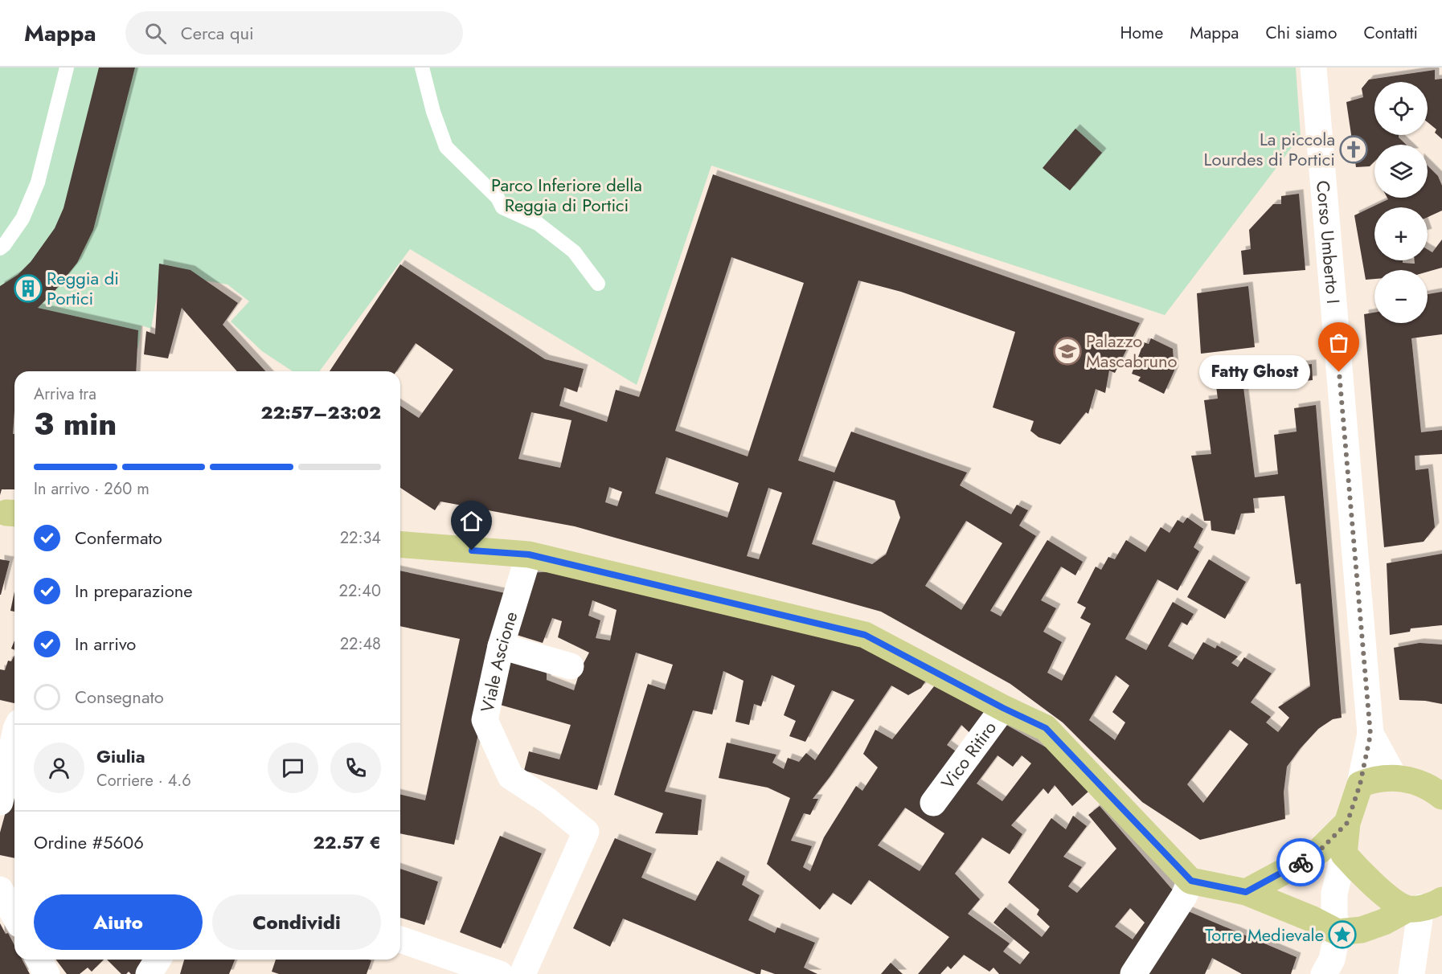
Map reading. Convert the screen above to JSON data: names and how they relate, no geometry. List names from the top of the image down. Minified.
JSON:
{"streets":{"street":["Corso Umberto I","Viale Ascione","Vico Ritiro"]},"parks":["Parco Inferiore della Reggia di Portici"],"places":{"church":["La piccola Lourdes di Portici"],"building":["Reggia di Portici"],"school or university":["Palazzo Mascabruno"],"other":["Fatty Ghost"],"place":["Torre Medievale"]},"page":{"header":"Mappa","search":"Cerca qui","nav":["Home","Mappa","Chi siamo","Contatti"],"map_buttons":["+","−"],"bubble":"Fatty Ghost","heading":["3 min","Arriva tra","22:57–23:02"],"panel":["Giulia","Corriere · 4.6","Ordine #5606","22.57 €"],"bar":"In arrivo · 260 m","list":[["Confermato","22:34"],["In preparazione","22:40"],["In arrivo","22:48"],"Consegnato"],"buttons":["Aiuto","Condividi"]}}
